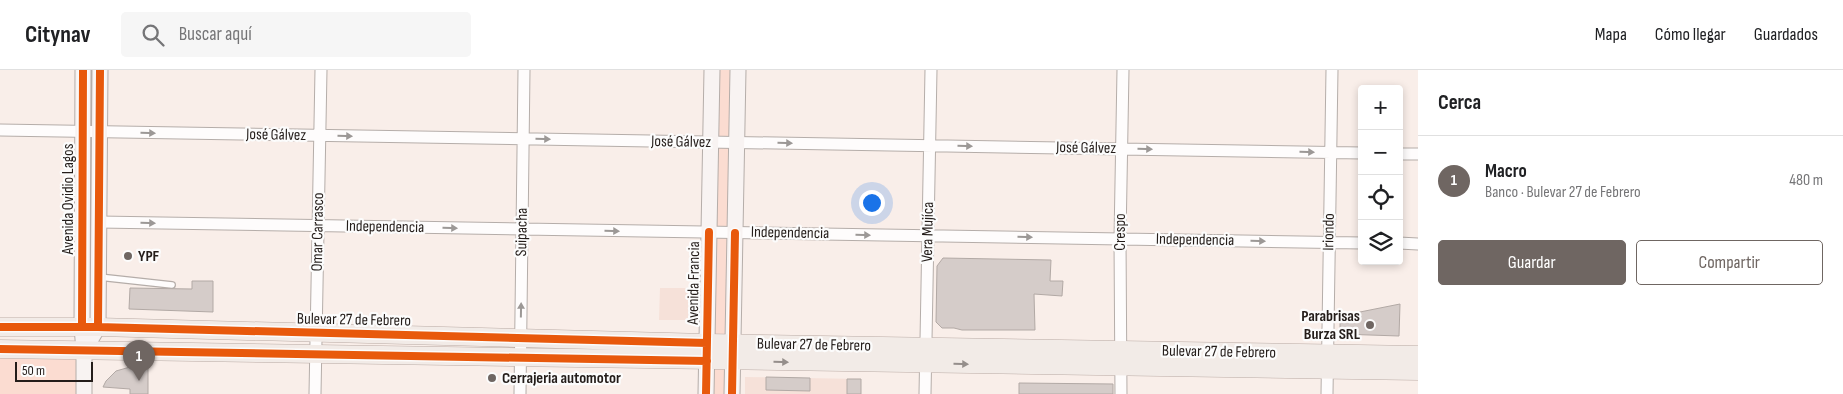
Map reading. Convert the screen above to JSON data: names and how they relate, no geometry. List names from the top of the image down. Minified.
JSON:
{"streets":{"main road":["Avenida Ovidio Lagos","Avenida Francia","Bulevar 27 de Febrero"],"street":["José Gálvez","Independencia","Omar Carrasco","Suipacha","Vera Mujíca","Crespo","Iriondo"]},"crossings":[["José Gálvez","Avenida Ovidio Lagos"],["José Gálvez","Omar Carrasco"],["José Gálvez","Suipacha"],["José Gálvez","Vera Mujíca"],["José Gálvez","Crespo"],["José Gálvez","Iriondo"],["José Gálvez","Avenida Francia"],["Avenida Ovidio Lagos","Independencia"],["Avenida Ovidio Lagos","Bulevar 27 de Febrero"],["Independencia","Omar Carrasco"],["Independencia","Suipacha"],["Independencia","Vera Mujíca"],["Independencia","Crespo"],["Independencia","Iriondo"],["Independencia","Avenida Francia"],["Omar Carrasco","Bulevar 27 de Febrero"],["Suipacha","Bulevar 27 de Febrero"],["Vera Mujíca","Bulevar 27 de Febrero"],["Crespo","Bulevar 27 de Febrero"],["Iriondo","Bulevar 27 de Febrero"],["Avenida Francia","Bulevar 27 de Febrero"]],"one_way":["José Gálvez","Independencia"],"places":["YPF","Parabrisas Burza SRL","Cerrajeria automotor"],"scale_bar":"50 m","page":{"header":"Citynav","search":"Buscar aquí","nav":["Mapa","Cómo llegar","Guardados"],"heading":"Cerca","map_buttons":["+","−"],"list":[{"mark":"1","name":"Macro","note":"Banco · Bulevar 27 de Febrero","value":"480 m"}],"buttons":["Guardar","Compartir"],"pins":"1","scale":"50 m"}}
